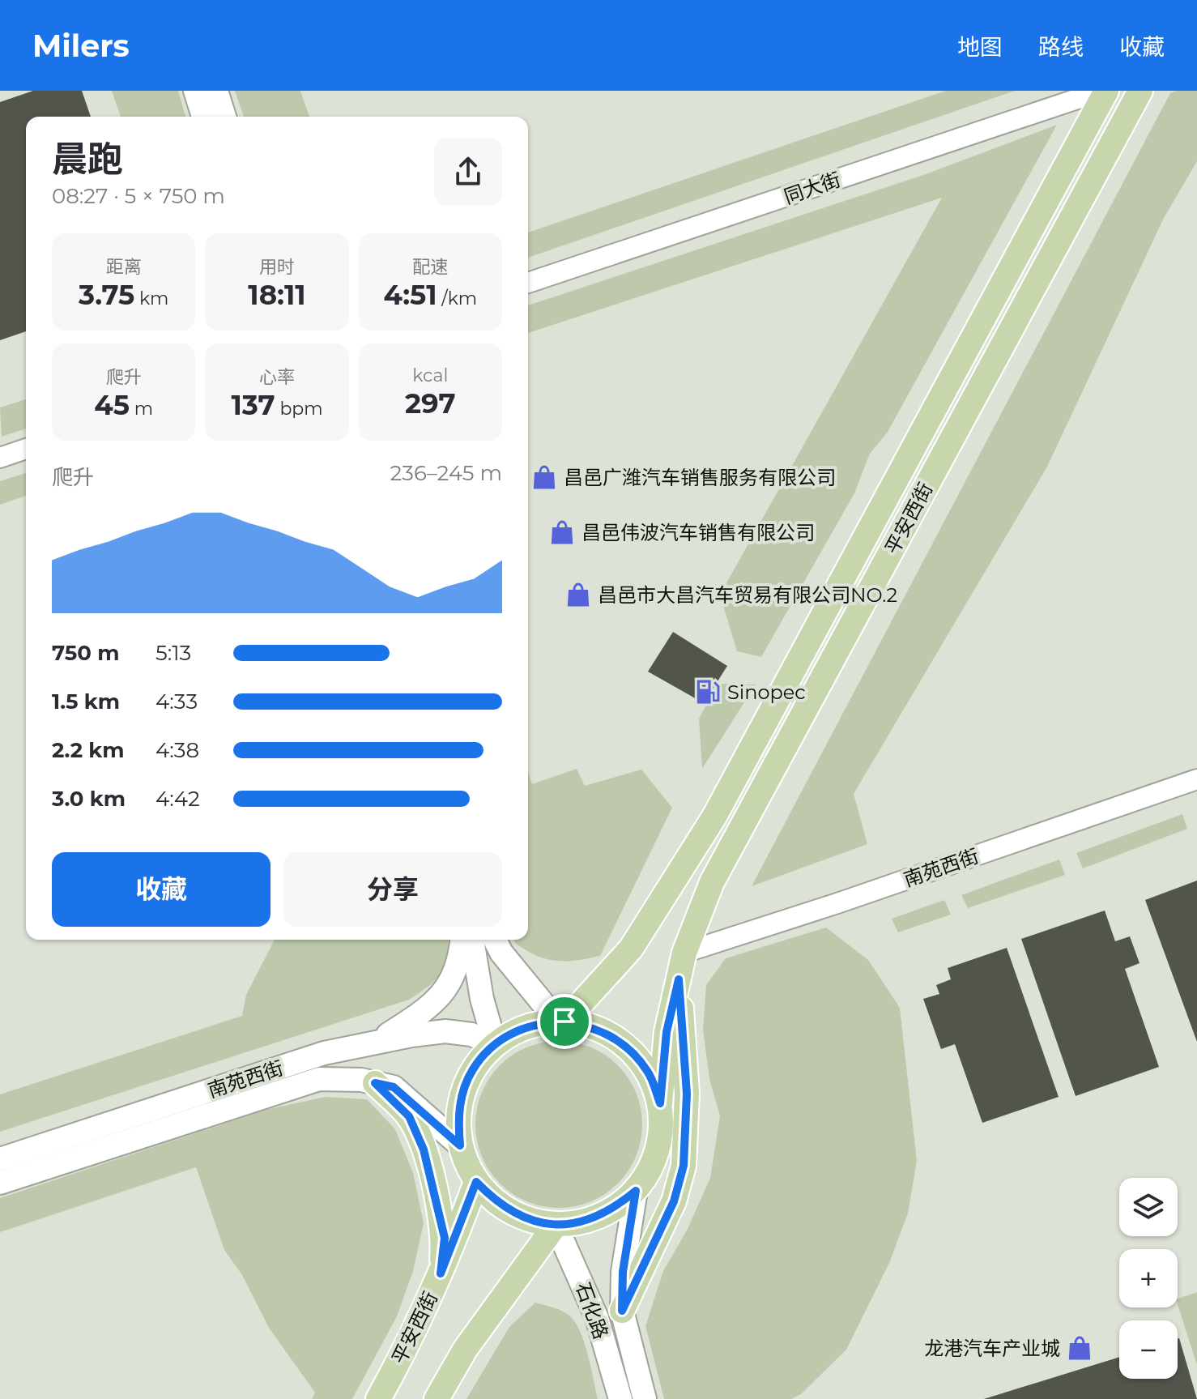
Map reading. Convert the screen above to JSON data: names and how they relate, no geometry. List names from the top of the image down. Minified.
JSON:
{"streets":{"main road":["平安西街","南苑西街","石化路"],"street":["同大街"]},"crossings":[["同大街","平安西街"],["平安西街","南苑西街"],["平安西街","石化路"],["南苑西街","石化路"]],"places":{"shop":["昌邑广潍汽车销售服务有限公司","昌邑伟波汽车销售有限公司","昌邑市大昌汽车贸易有限公司NO.2","龙港汽车产业城"],"fuel station":["Sinopec"]},"page":{"header":"Milers","nav":["地图","路线","收藏"],"heading":["晨跑","08:27 · 5 × 750 m"],"stats":[["距离","3.75 km"],["用时","18:11"],["配速","4:51 /km"],["爬升","45 m"],["心率","137 bpm"],["kcal","297"]],"chart":["爬升","236–245 m"],"list":[{"name":"750 m","note":"5:13"},{"name":"1.5 km","note":"4:33"},{"name":"2.2 km","note":"4:38"},{"name":"3.0 km","note":"4:42"}],"buttons":["收藏","分享"],"map_buttons":["+","−"]}}
